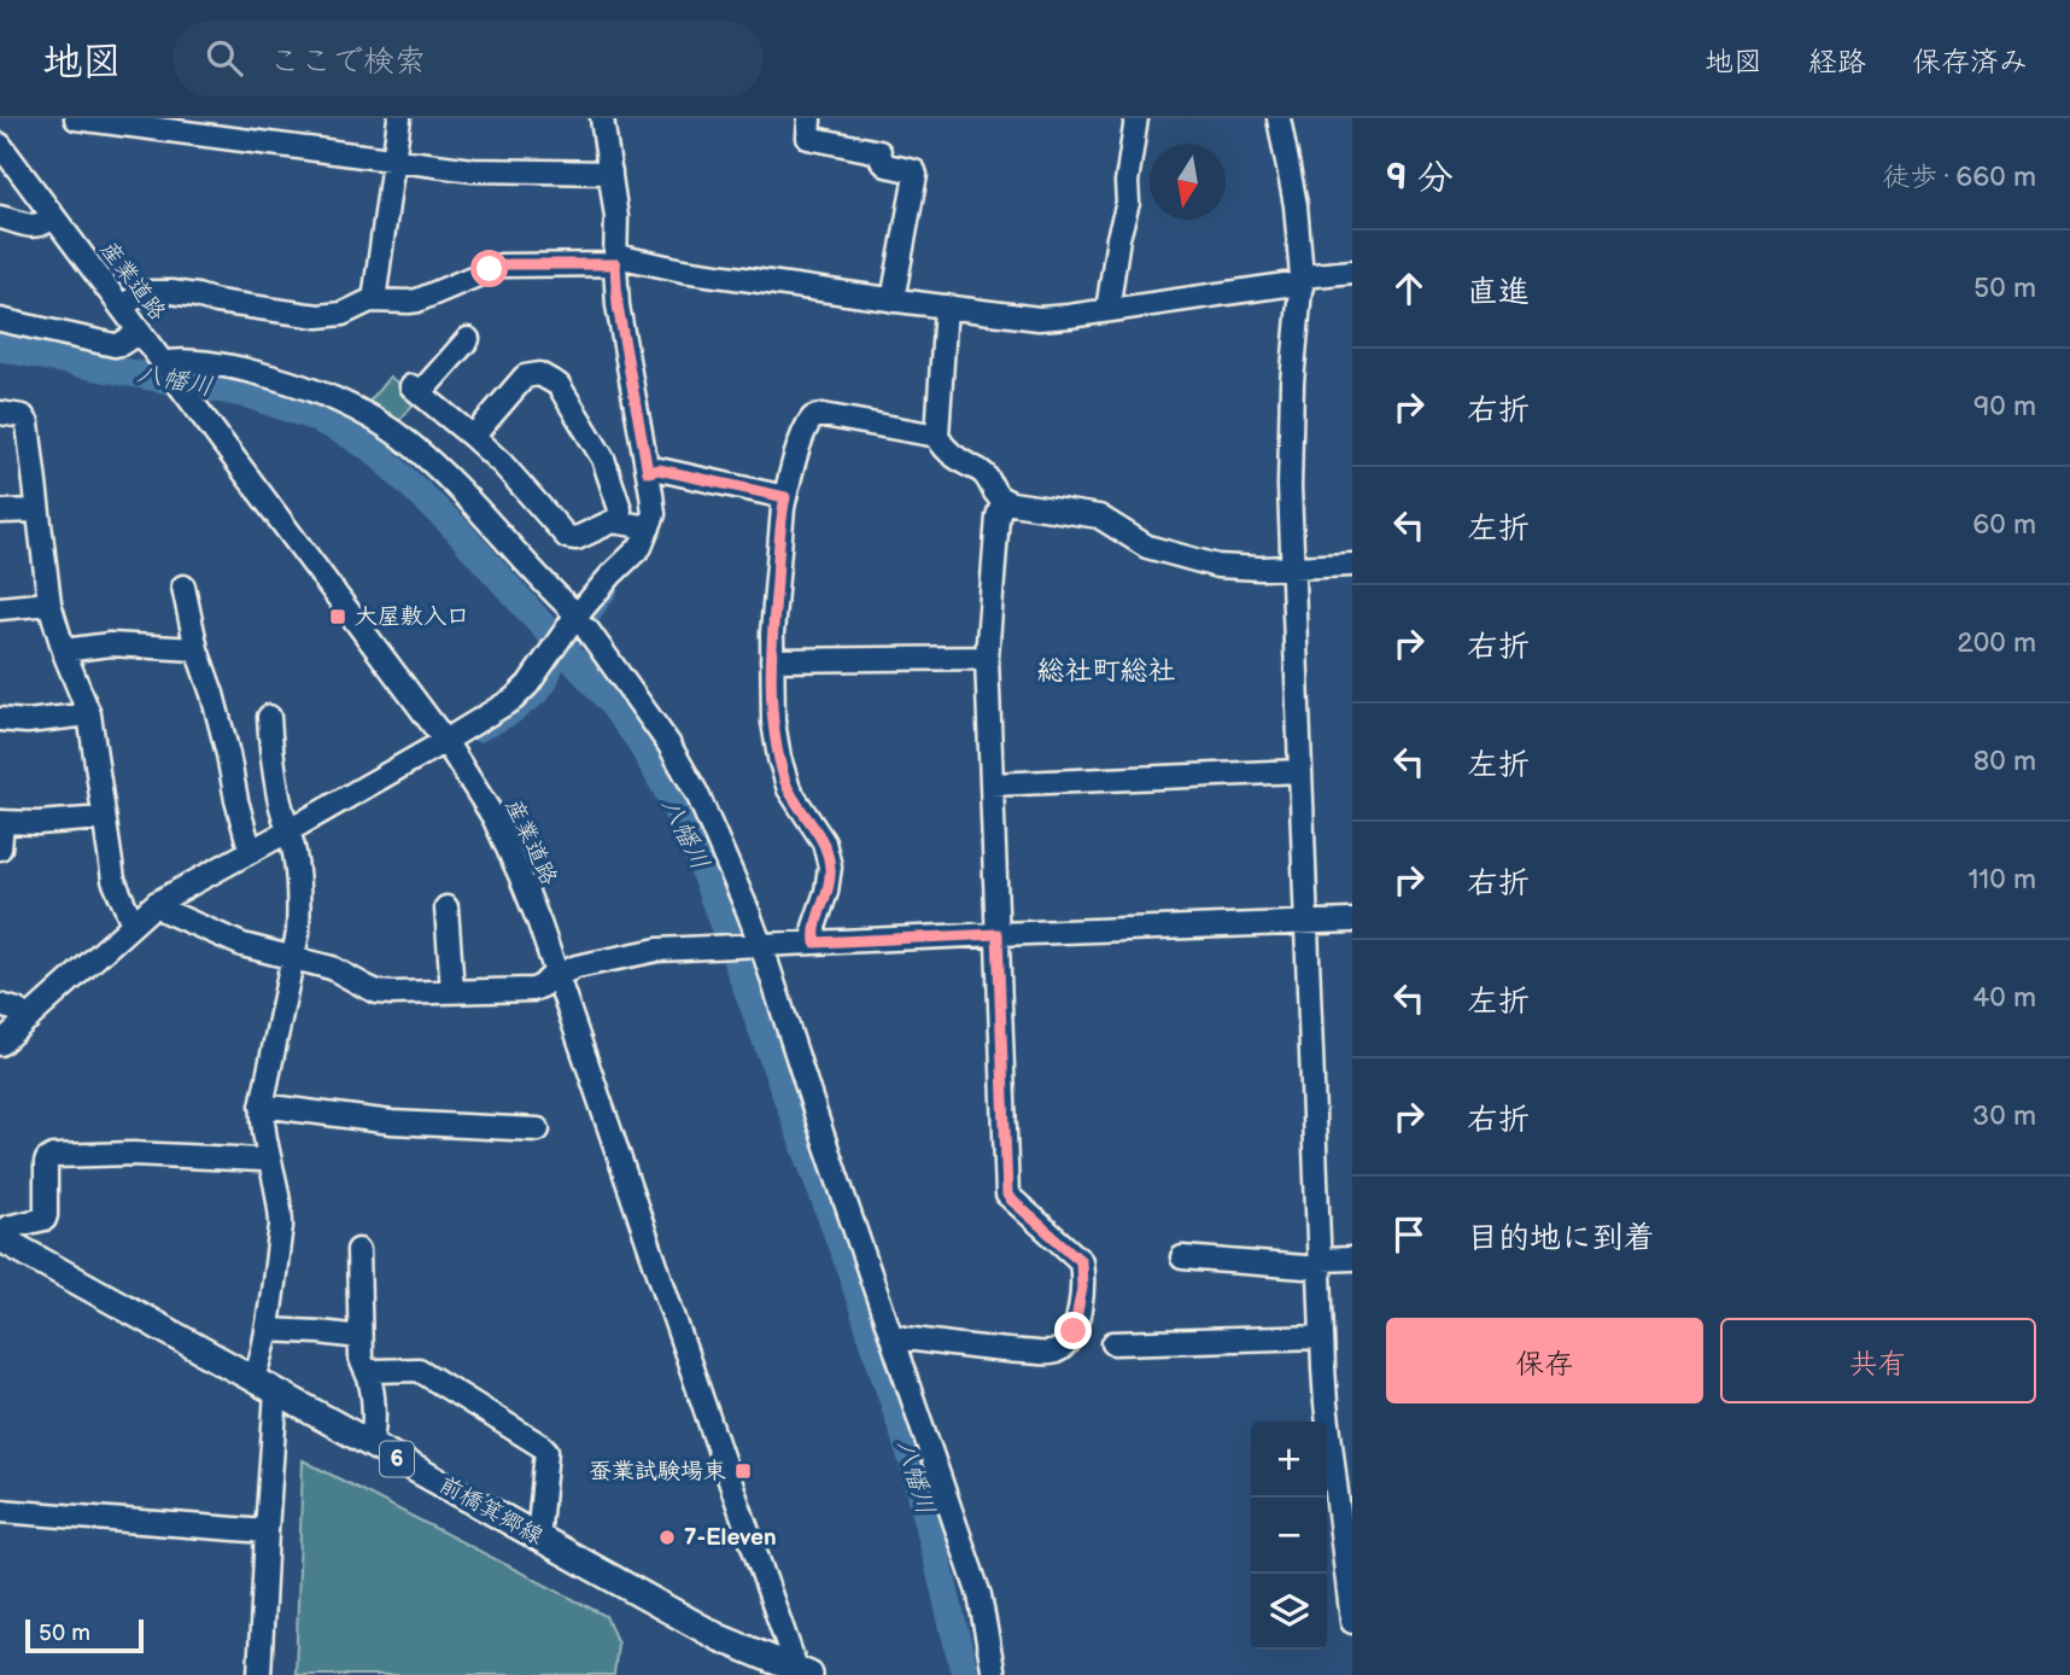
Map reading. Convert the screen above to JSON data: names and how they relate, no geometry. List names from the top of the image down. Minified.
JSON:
{"streets":{"main road":["6","前橋箕郷線"],"street":["産業道路"]},"crossings":[["産業道路","前橋箕郷線"]],"districts":["総社町総社"],"water":["八幡川"],"places":{"transit":["大屋敷入口","蚕業試験場東"],"other":["7-Eleven"]},"scale_bar":"50 m","north":"bottom","page":{"header":"地図","search":"ここで検索","nav":["地図","経路","保存済み"],"heading":["9 分","徒歩 · 660 m"],"list":[["直進","50 m"],["右折","90 m"],["左折","60 m"],["右折","200 m"],["左折","80 m"],["右折","110 m"],["左折","40 m"],["右折","30 m"],"目的地に到着"],"buttons":["保存","共有"],"map_buttons":["+","−"],"scale":"50 m"}}
